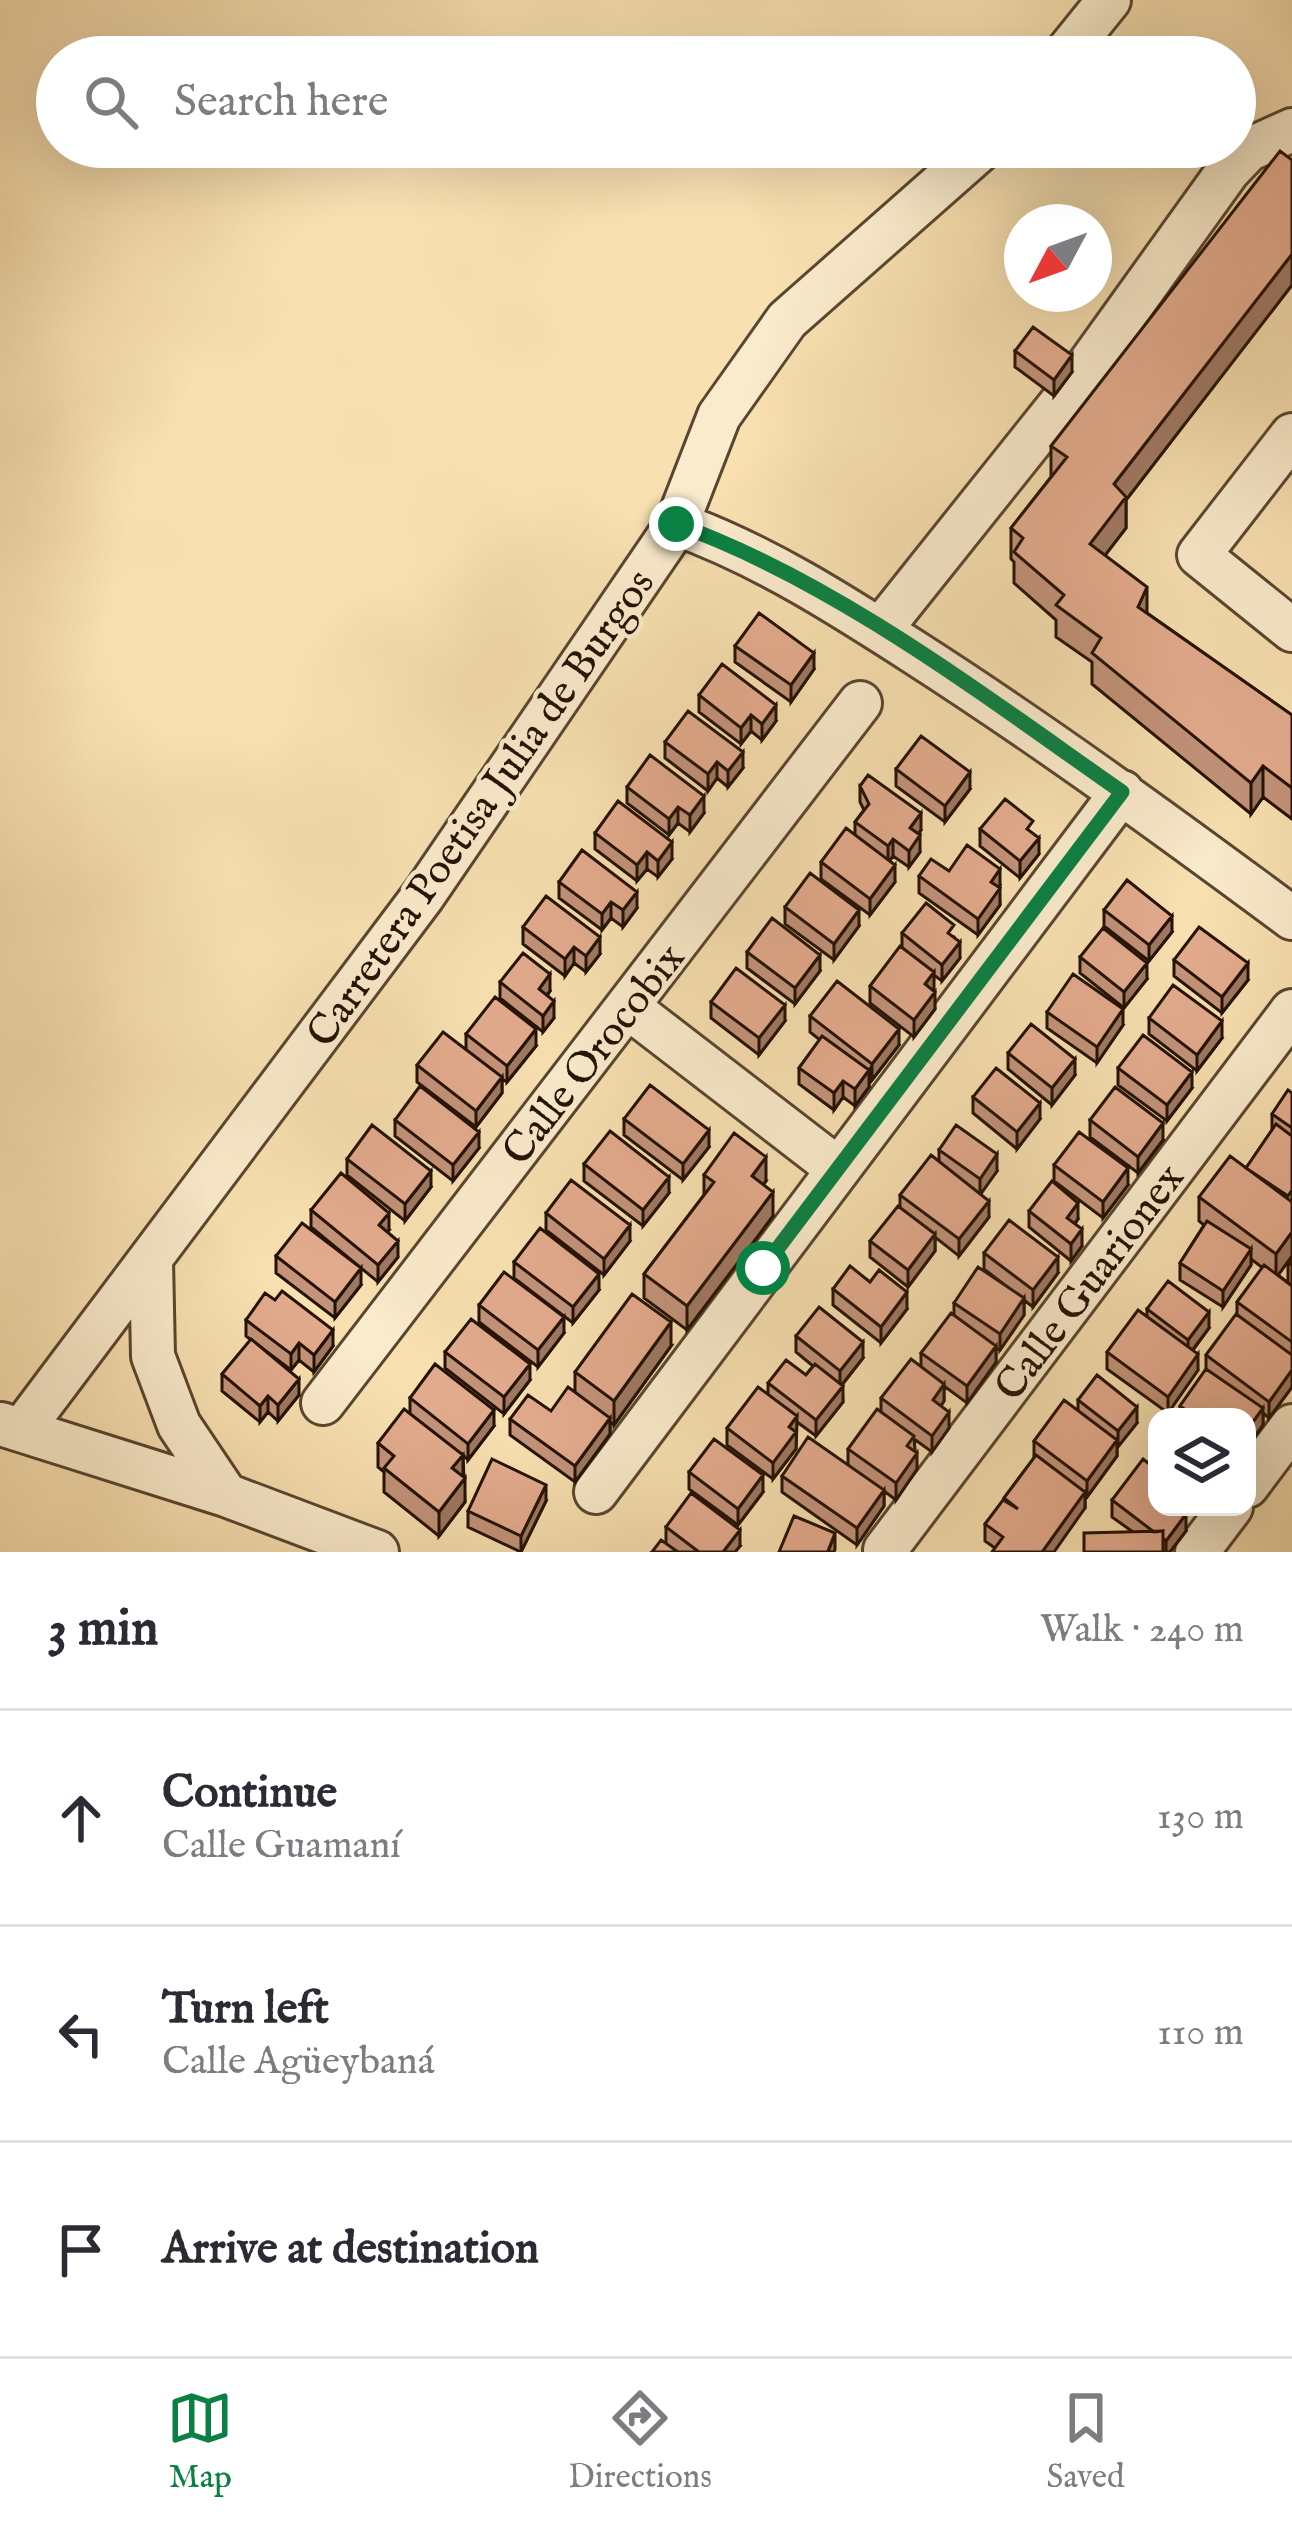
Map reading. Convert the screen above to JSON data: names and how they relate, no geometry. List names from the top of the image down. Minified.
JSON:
{"streets":{"street":["Carretera Poetisa Julia de Burgos","Calle Orocobix","Calle Guarionex"]},"north":"bottom left","page":{"search":"Search here","heading":["3 min","Walk · 240 m"],"list":[["Continue","Calle Guamaní","130 m"],["Turn left","Calle Agüeybaná","110 m"],"Arrive at destination"],"nav":["Map","Directions","Saved"]}}
